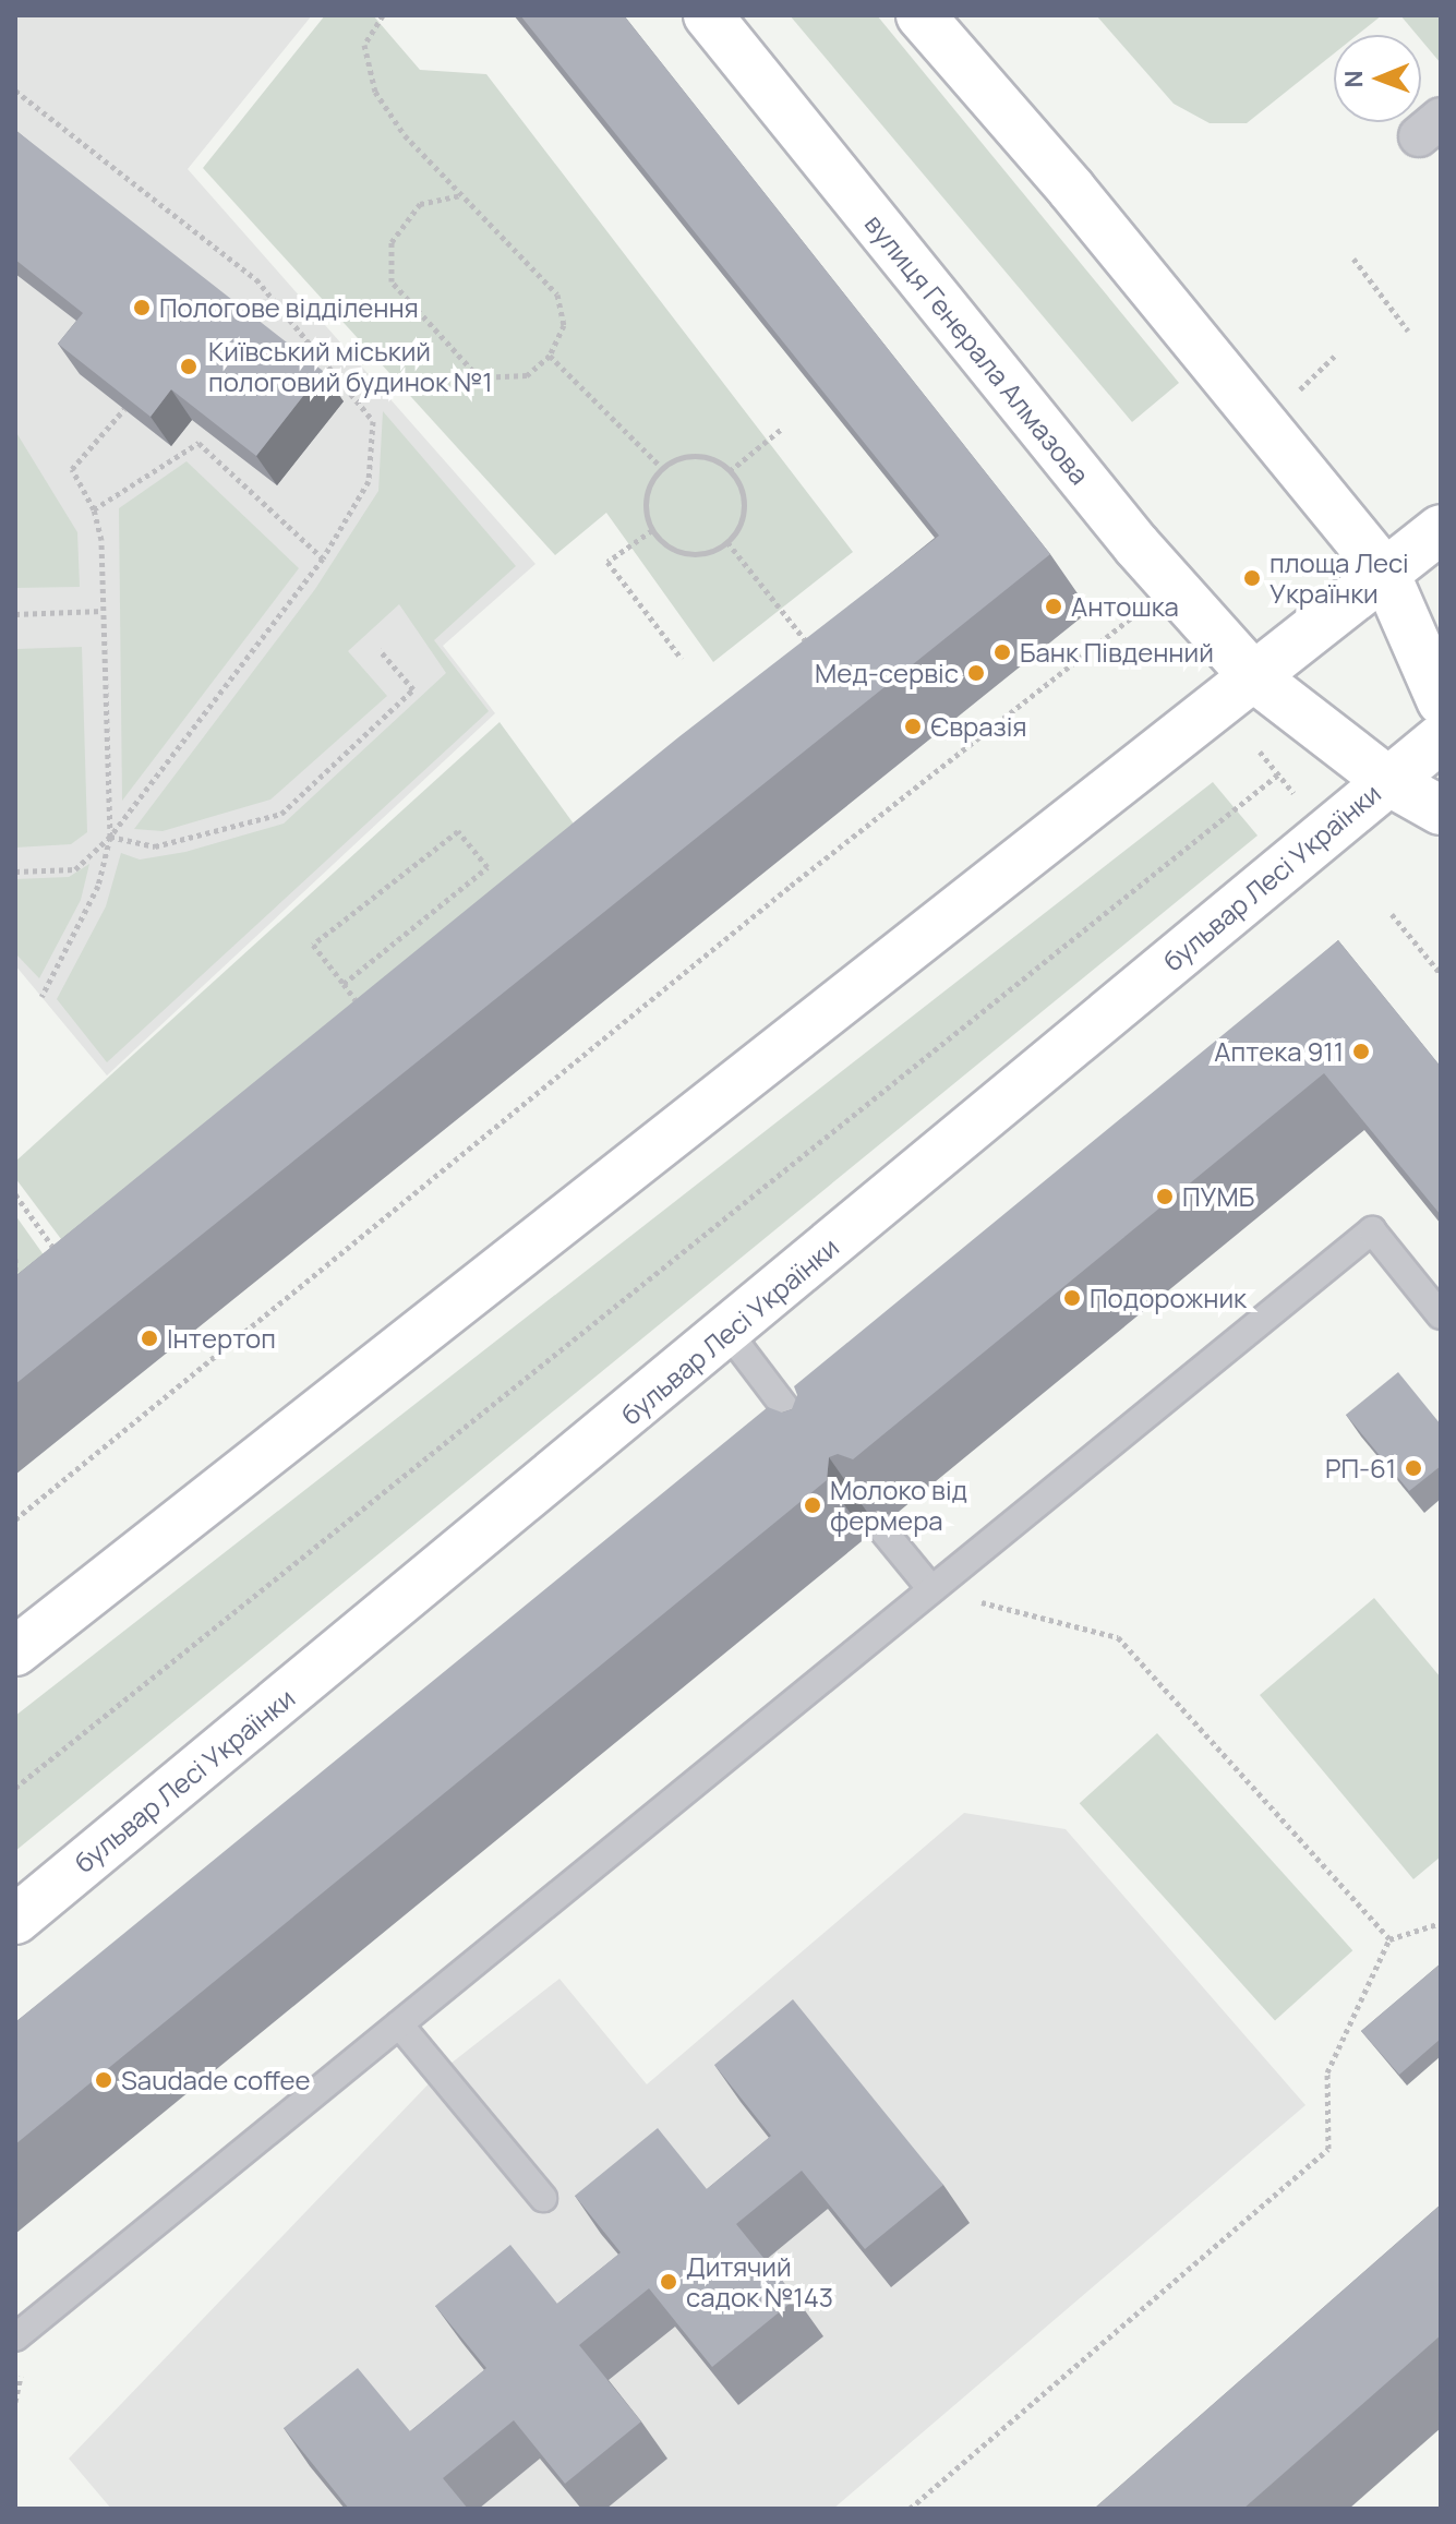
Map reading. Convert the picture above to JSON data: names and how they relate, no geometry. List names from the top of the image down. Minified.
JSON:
{"streets":{"main road":["вулиця Генерала Алмазова","бульвар Лесі Українки"]},"places":["Пологове відділення","Київський міський пологовий будинок №1","площа Лесі Українки","Антошка","Банк Пiвденний","Мед-сервіс","Євразія","Аптека 911","ПУМБ","Подорожник","Інтертоп","РП-61","Молоко від фермера","Saudade coffee","Дитячий садок №143"],"north":"left"}
